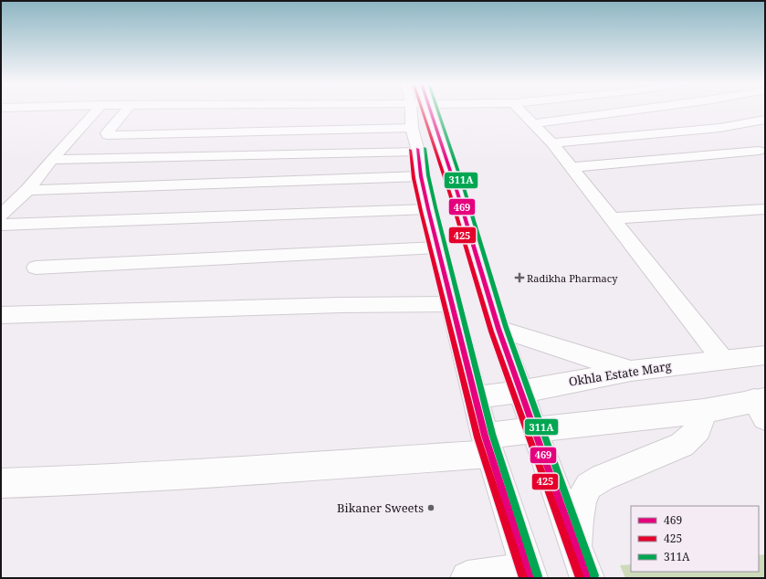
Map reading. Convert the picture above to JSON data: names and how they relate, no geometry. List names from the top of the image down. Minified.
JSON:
{"streets":{"street":["Okhla Estate Marg"]},"places":{"health":["Radikha Pharmacy"],"other":["Bikaner Sweets"]},"lines":["transit line 469","transit line 425","transit line 311A"],"legend":["469","425","311A"]}
